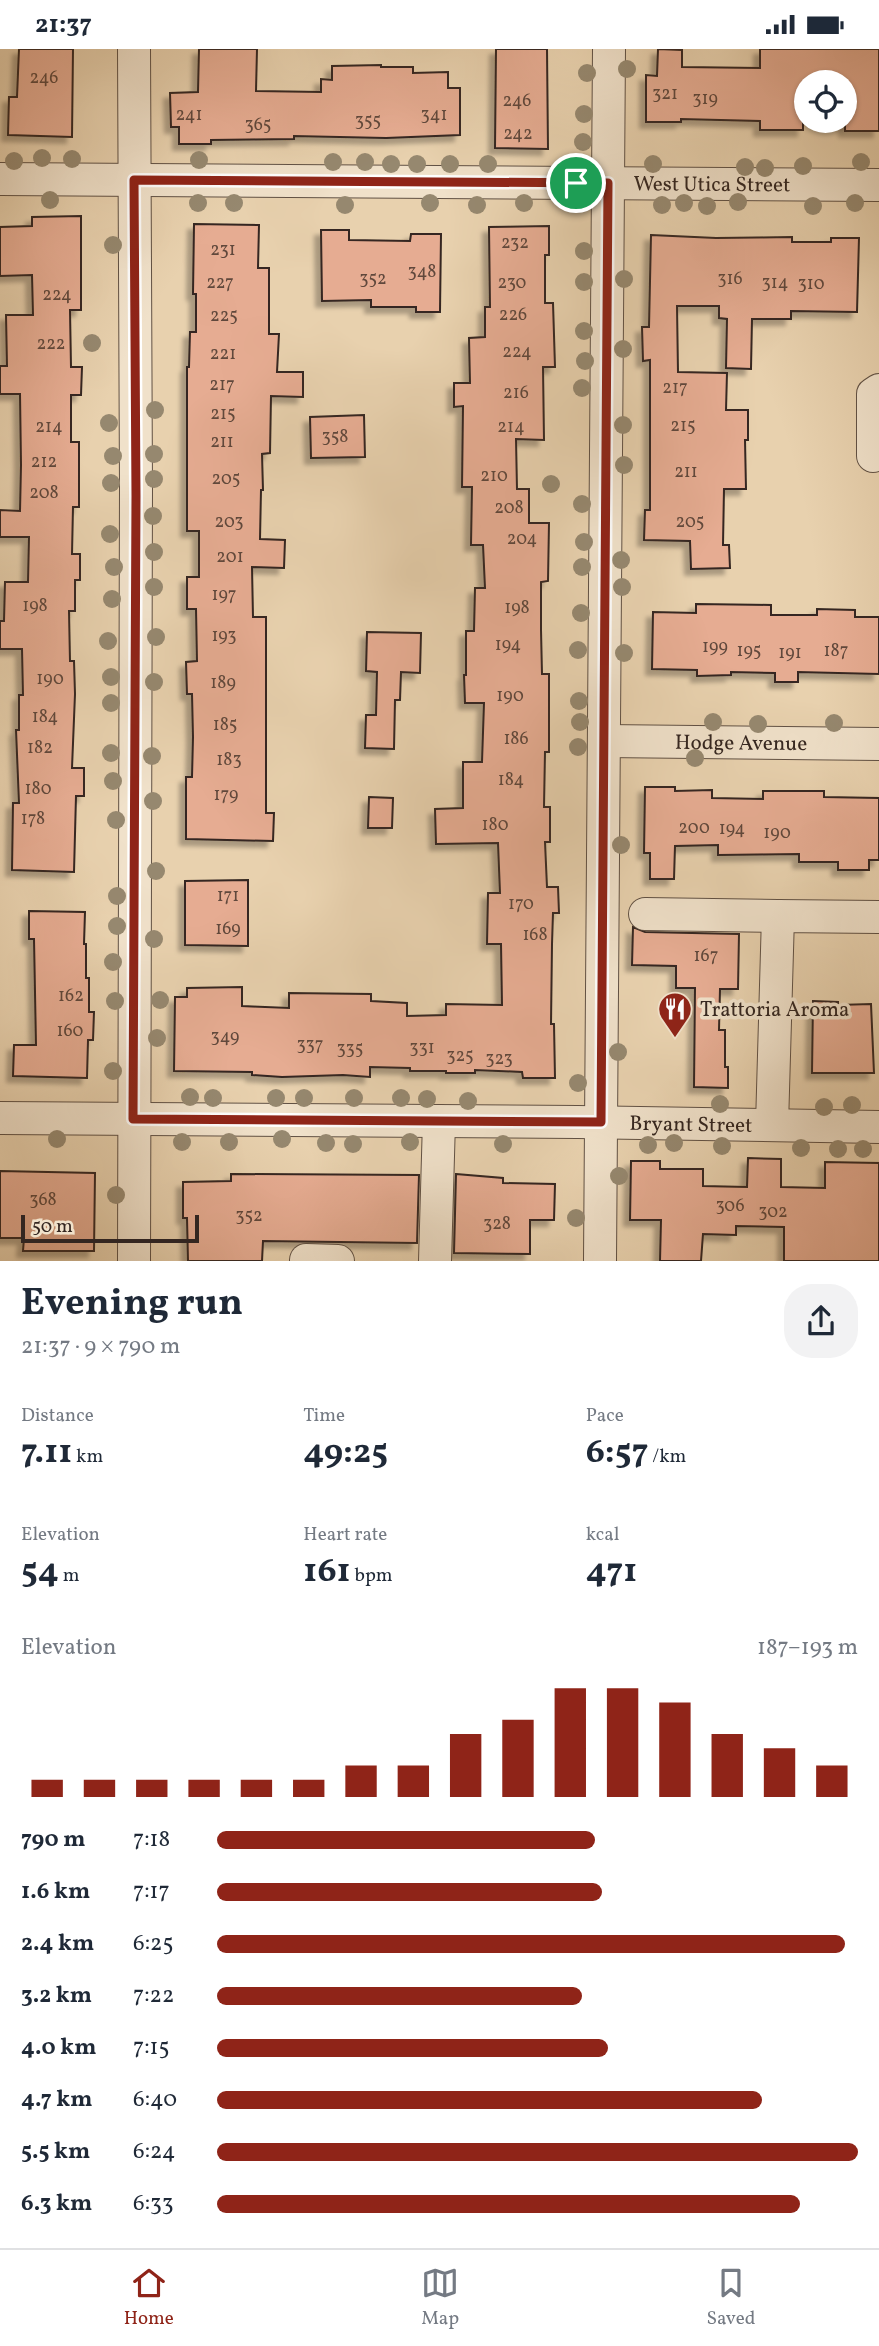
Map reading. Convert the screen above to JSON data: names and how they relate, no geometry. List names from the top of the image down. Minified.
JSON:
{"streets":{"street":["West Utica Street","Hodge Avenue","Bryant Street"]},"places":{"restaurant":["Trattoria Aroma"]},"house_numbers":["246","321","319","246","241","341","355","365","242","232","231","348","352","316","227","230","314","310","224","226","225","222","224","221","217","217","216","215","215","214","214","358","211","212","211","210","205","208","208","203","205","204","201","197","198","198","193","194","199","195","187","191","190","189","190","184","185","186","182","183","184","180","179","178","180","200","194","190","171","170","169","168","167","162","160","349","337","331","335","325","323","368","306","302","352","328"],"scale_bar":"50 m","page":{"status":"21:37","scale":"50 m","heading":["Evening run","21:37 · 9 × 790 m"],"stats":[["Distance","7.11 km"],["Time","49:25"],["Pace","6:57 /km"],["Elevation","54 m"],["Heart rate","161 bpm"],["kcal","471"]],"chart":["Elevation","187–193 m"],"list":[{"name":"790 m","note":"7:18"},{"name":"1.6 km","note":"7:17"},{"name":"2.4 km","note":"6:25"},{"name":"3.2 km","note":"7:22"},{"name":"4.0 km","note":"7:15"},{"name":"4.7 km","note":"6:40"},{"name":"5.5 km","note":"6:24"},{"name":"6.3 km","note":"6:33"}],"tabs":["Home","Map","Saved"]}}
